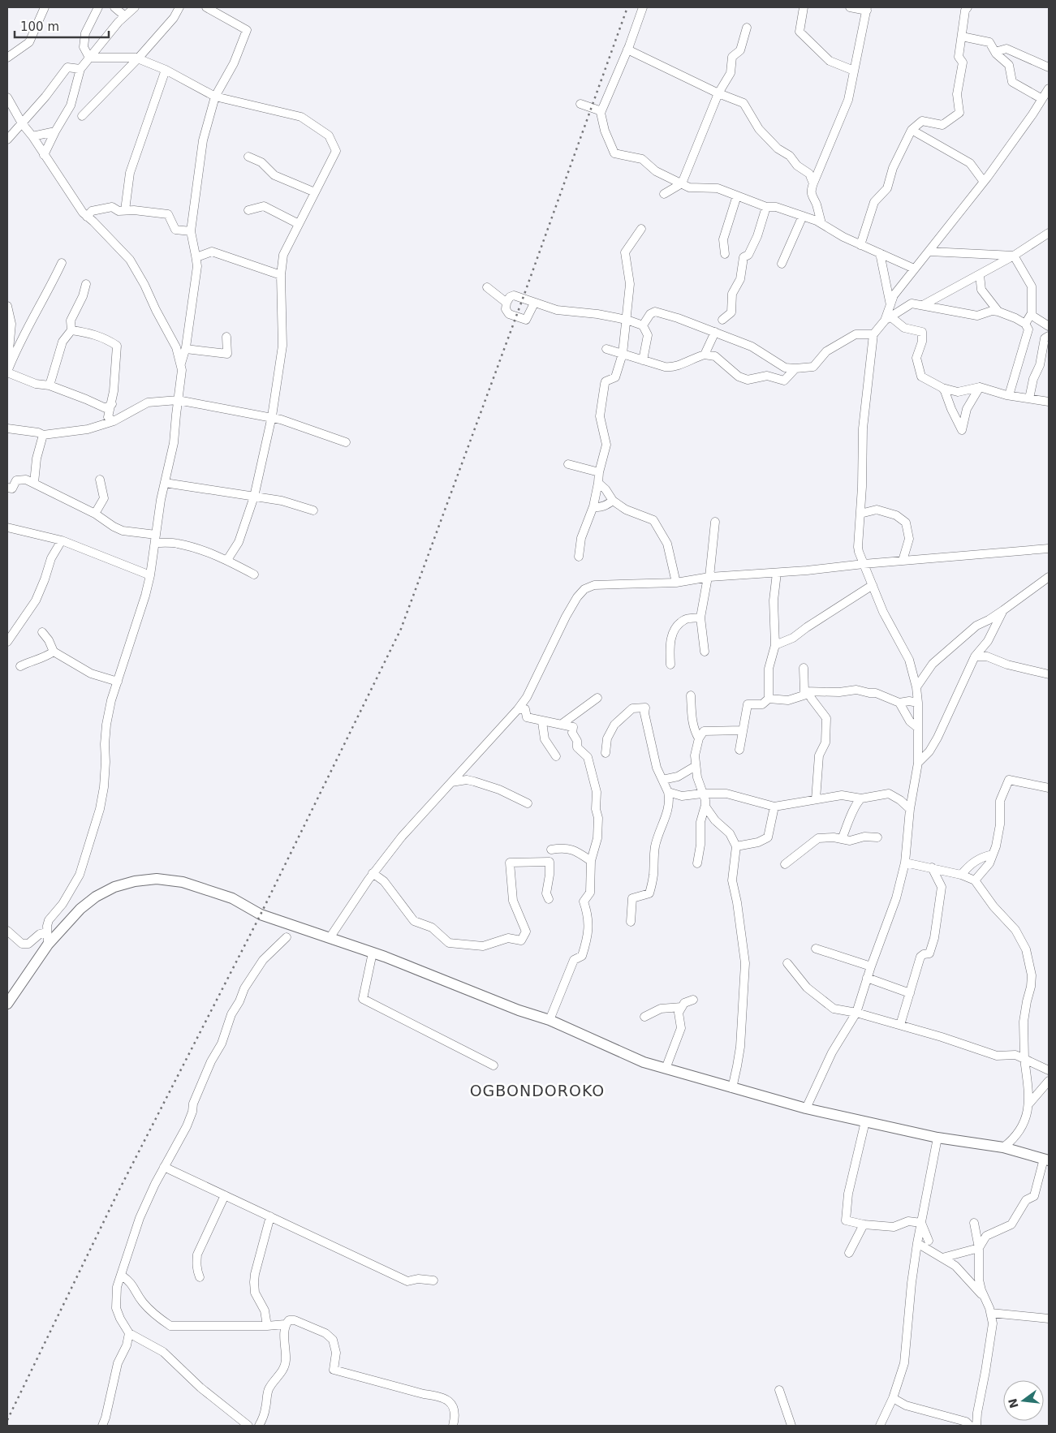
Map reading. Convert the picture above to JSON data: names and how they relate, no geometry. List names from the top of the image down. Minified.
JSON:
{"districts":["OGBONDOROKO"],"scale_bar":"100 m","north":"left"}
